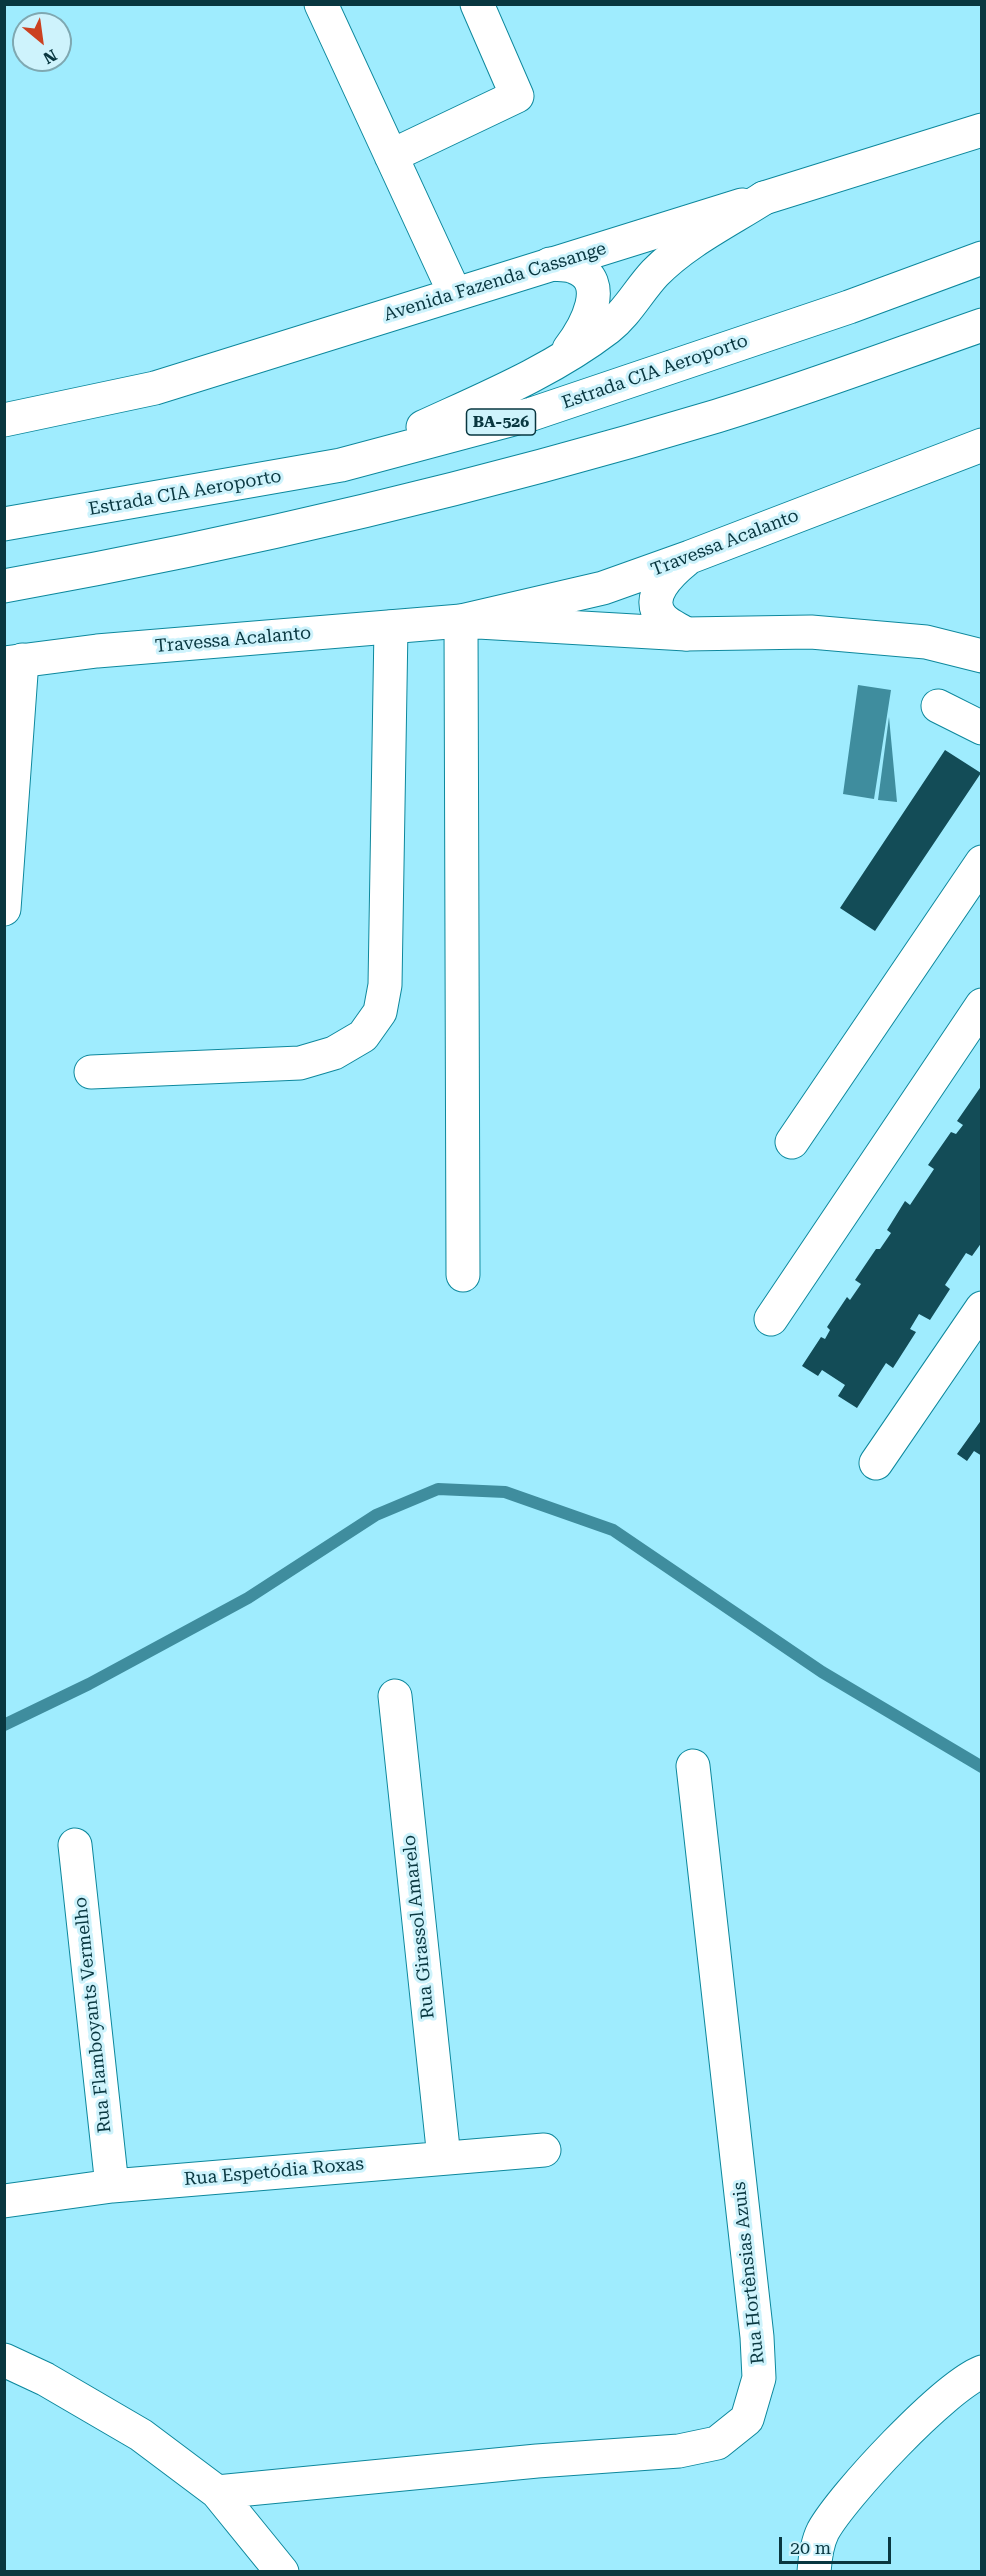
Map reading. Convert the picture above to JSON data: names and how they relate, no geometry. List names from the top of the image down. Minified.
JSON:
{"streets":{"main road":["Avenida Fazenda Cassange","Estrada CIA Aeroporto","BA-526","Travessa Acalanto","Rua Girassol Amarelo","Rua Flamboyants Vermelho","Rua Espetódia Roxas","Rua Hortênsias Azuis"]},"crossings":[["Rua Girassol Amarelo","Rua Espetódia Roxas"],["Rua Flamboyants Vermelho","Rua Espetódia Roxas"]],"scale_bar":"20 m","north":"bottom right"}
